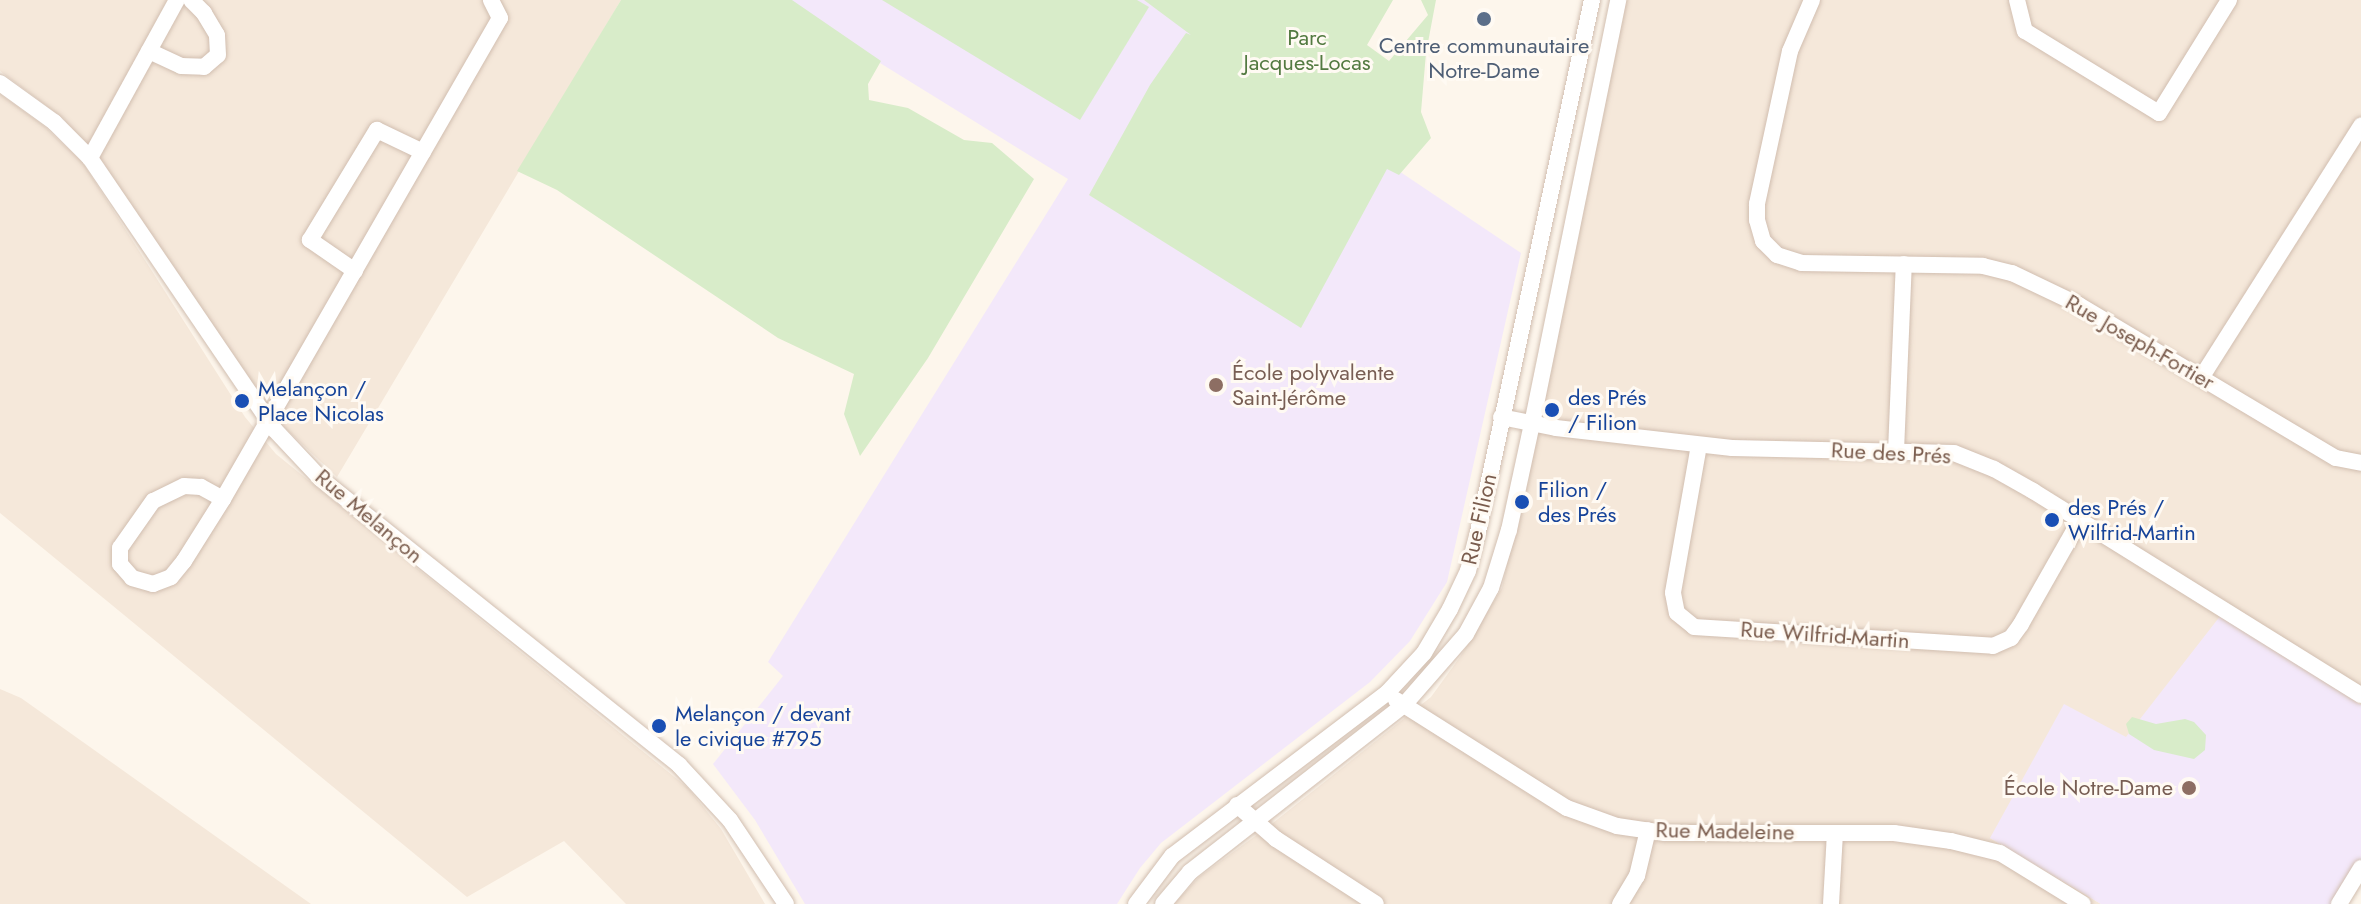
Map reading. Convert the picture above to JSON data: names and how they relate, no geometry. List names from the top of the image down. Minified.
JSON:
{"streets":{"street":["Rue Joseph-Fortier","Rue des Prés","Rue Melançon","Rue Filion","Rue Wilfrid-Martin","Rue Madeleine"]},"crossings":[["Rue des Prés","Rue Filion"],["Rue des Prés","Rue Wilfrid-Martin"],["Rue Filion","Rue Madeleine"]],"parks":["Parc Jacques-Locas"],"places":["Centre communautaire Notre-Dame","École polyvalente Saint-Jérôme","Melançon / Place Nicolas","des Prés / Filion","Filion / des Prés","des Prés / Wilfrid-Martin","Melançon / devant le civique #795","École Notre-Dame"]}
